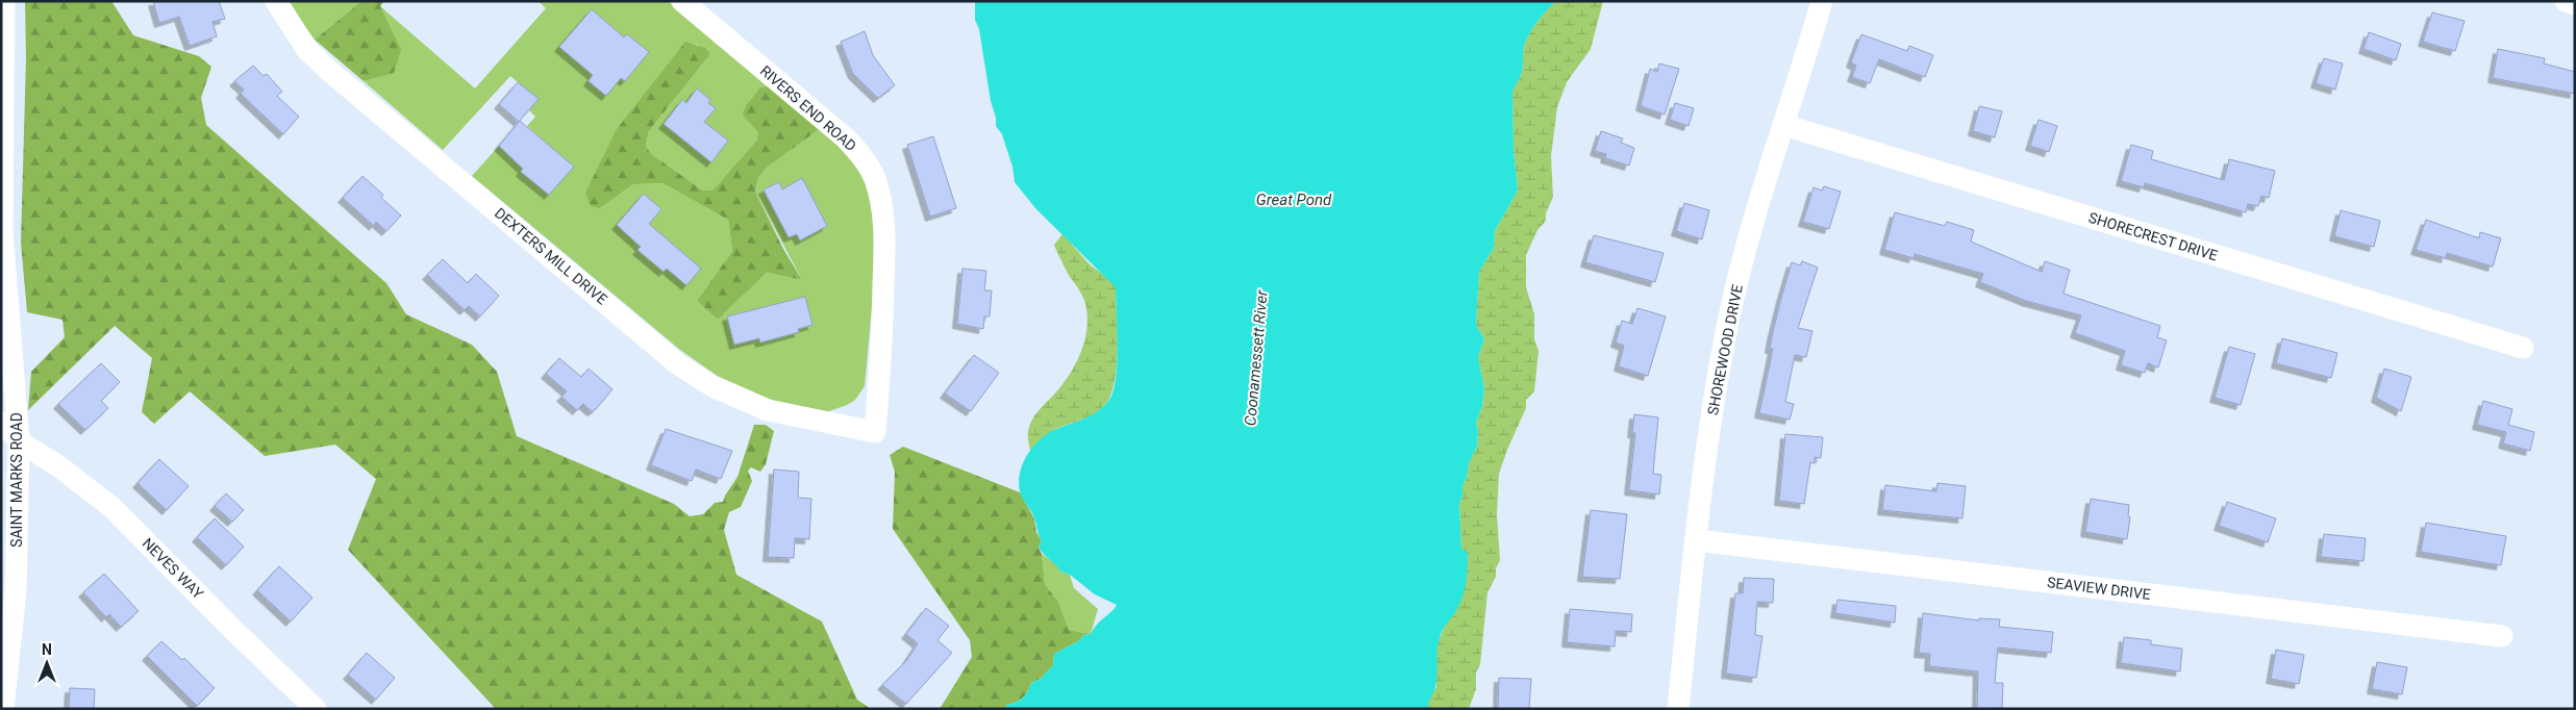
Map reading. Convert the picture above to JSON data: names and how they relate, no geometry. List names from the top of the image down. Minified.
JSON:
{"streets":{"street":["RIVERS END ROAD","SHORECREST DRIVE","DEXTERS MILL DRIVE","SHOREWOOD DRIVE","SAINT MARKS ROAD","NEVES WAY","SEAVIEW DRIVE"]},"crossings":[["RIVERS END ROAD","DEXTERS MILL DRIVE"],["SHORECREST DRIVE","SHOREWOOD DRIVE"],["SHOREWOOD DRIVE","SEAVIEW DRIVE"],["SAINT MARKS ROAD","NEVES WAY"]],"water":["Great Pond","Coonamessett River"],"north":"top"}
